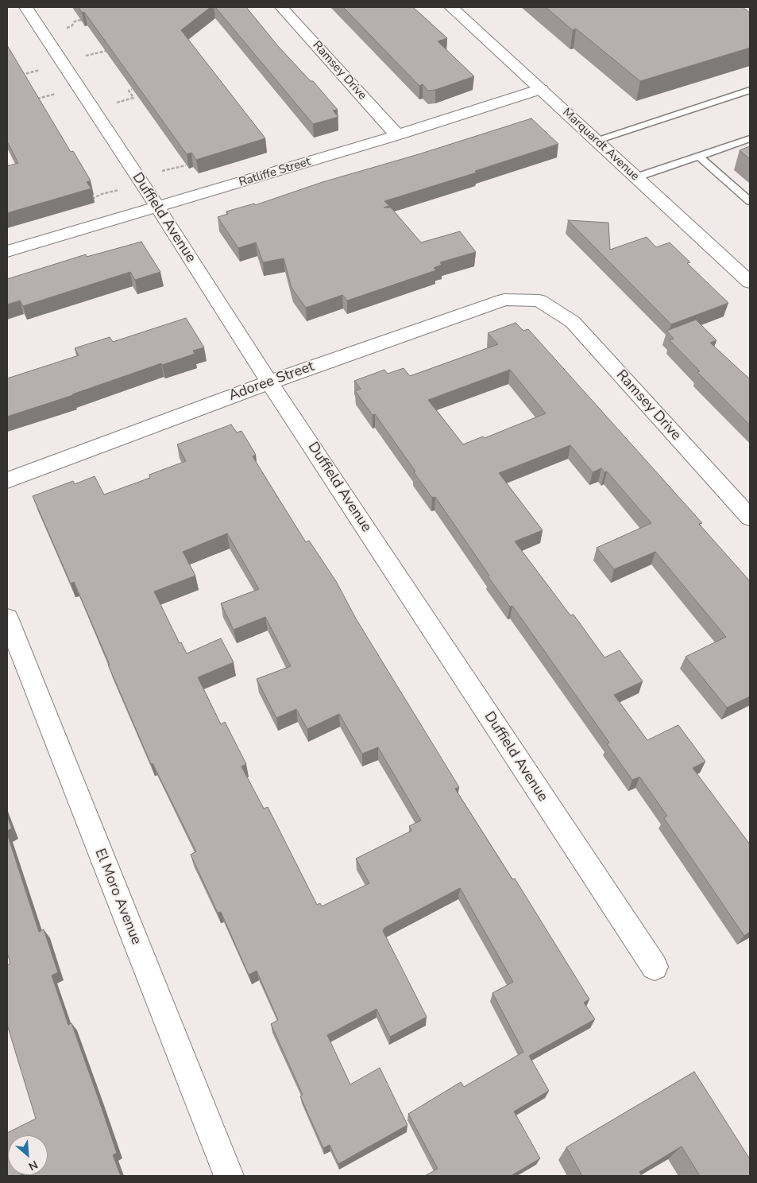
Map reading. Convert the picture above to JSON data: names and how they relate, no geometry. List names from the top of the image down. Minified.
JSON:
{"streets":{"street":["Ramsey Drive","Marquardt Avenue","Ratliffe Street","Duffield Avenue","Adoree Street","El Moro Avenue"]},"crossings":[["Ramsey Drive","Ratliffe Street"],["Ramsey Drive","Adoree Street"],["Marquardt Avenue","Ratliffe Street"],["Ratliffe Street","Duffield Avenue"],["Duffield Avenue","Adoree Street"]],"north":"bottom right"}
